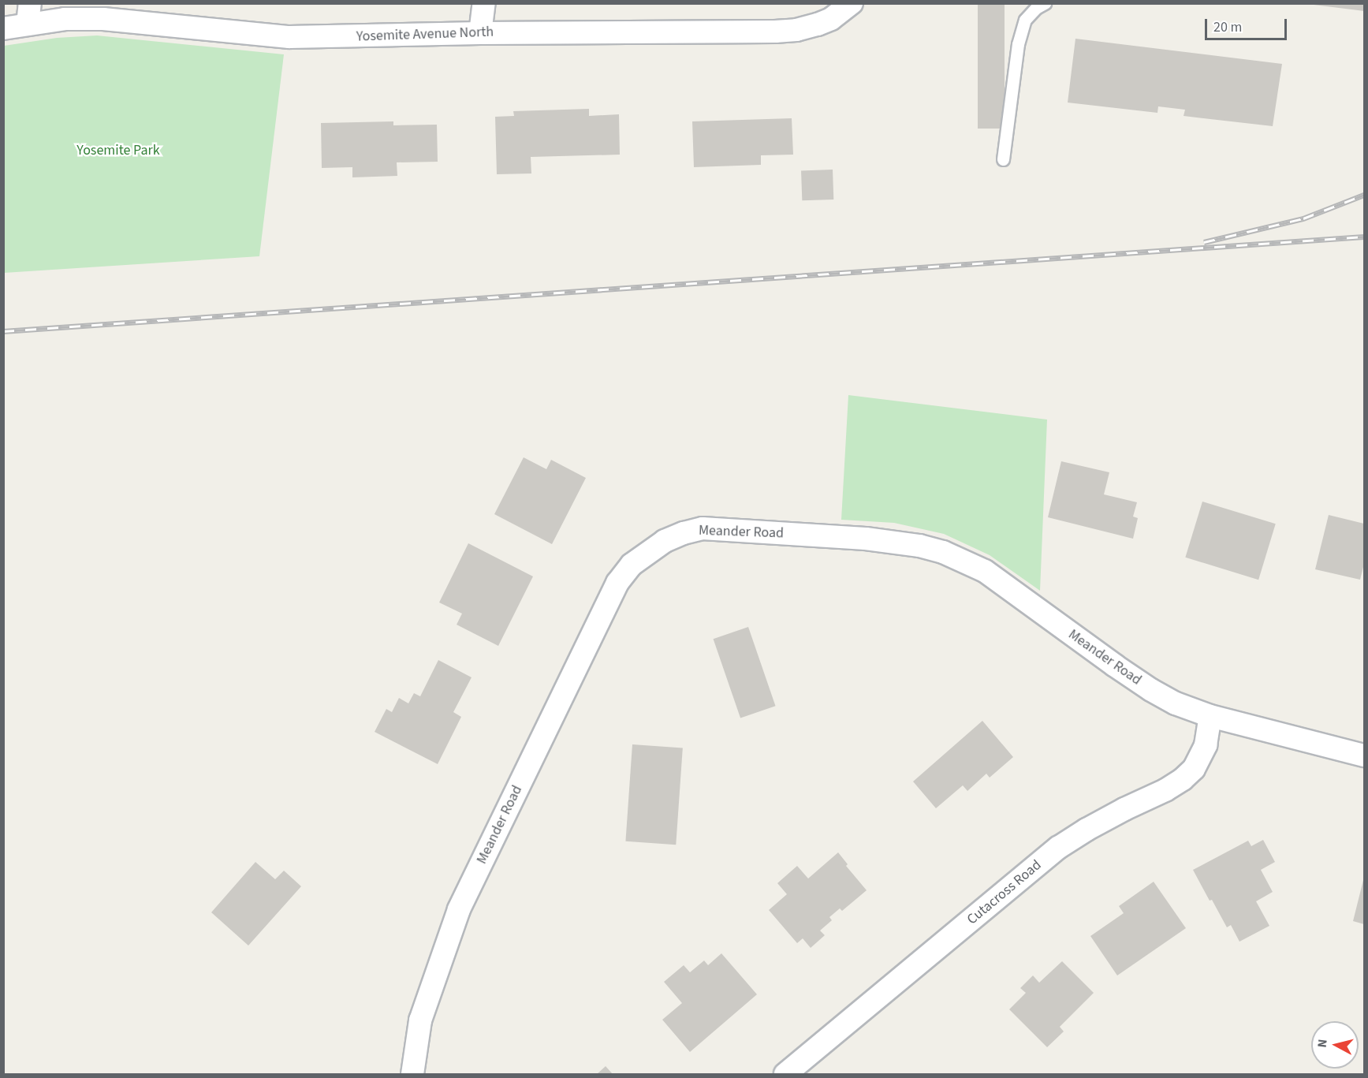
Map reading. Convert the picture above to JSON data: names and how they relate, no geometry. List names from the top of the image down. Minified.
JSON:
{"streets":{"street":["Yosemite Avenue North","Meander Road","Cutacross Road"]},"crossings":[["Meander Road","Cutacross Road"]],"parks":["Yosemite Park"],"scale_bar":"20 m","north":"left"}
